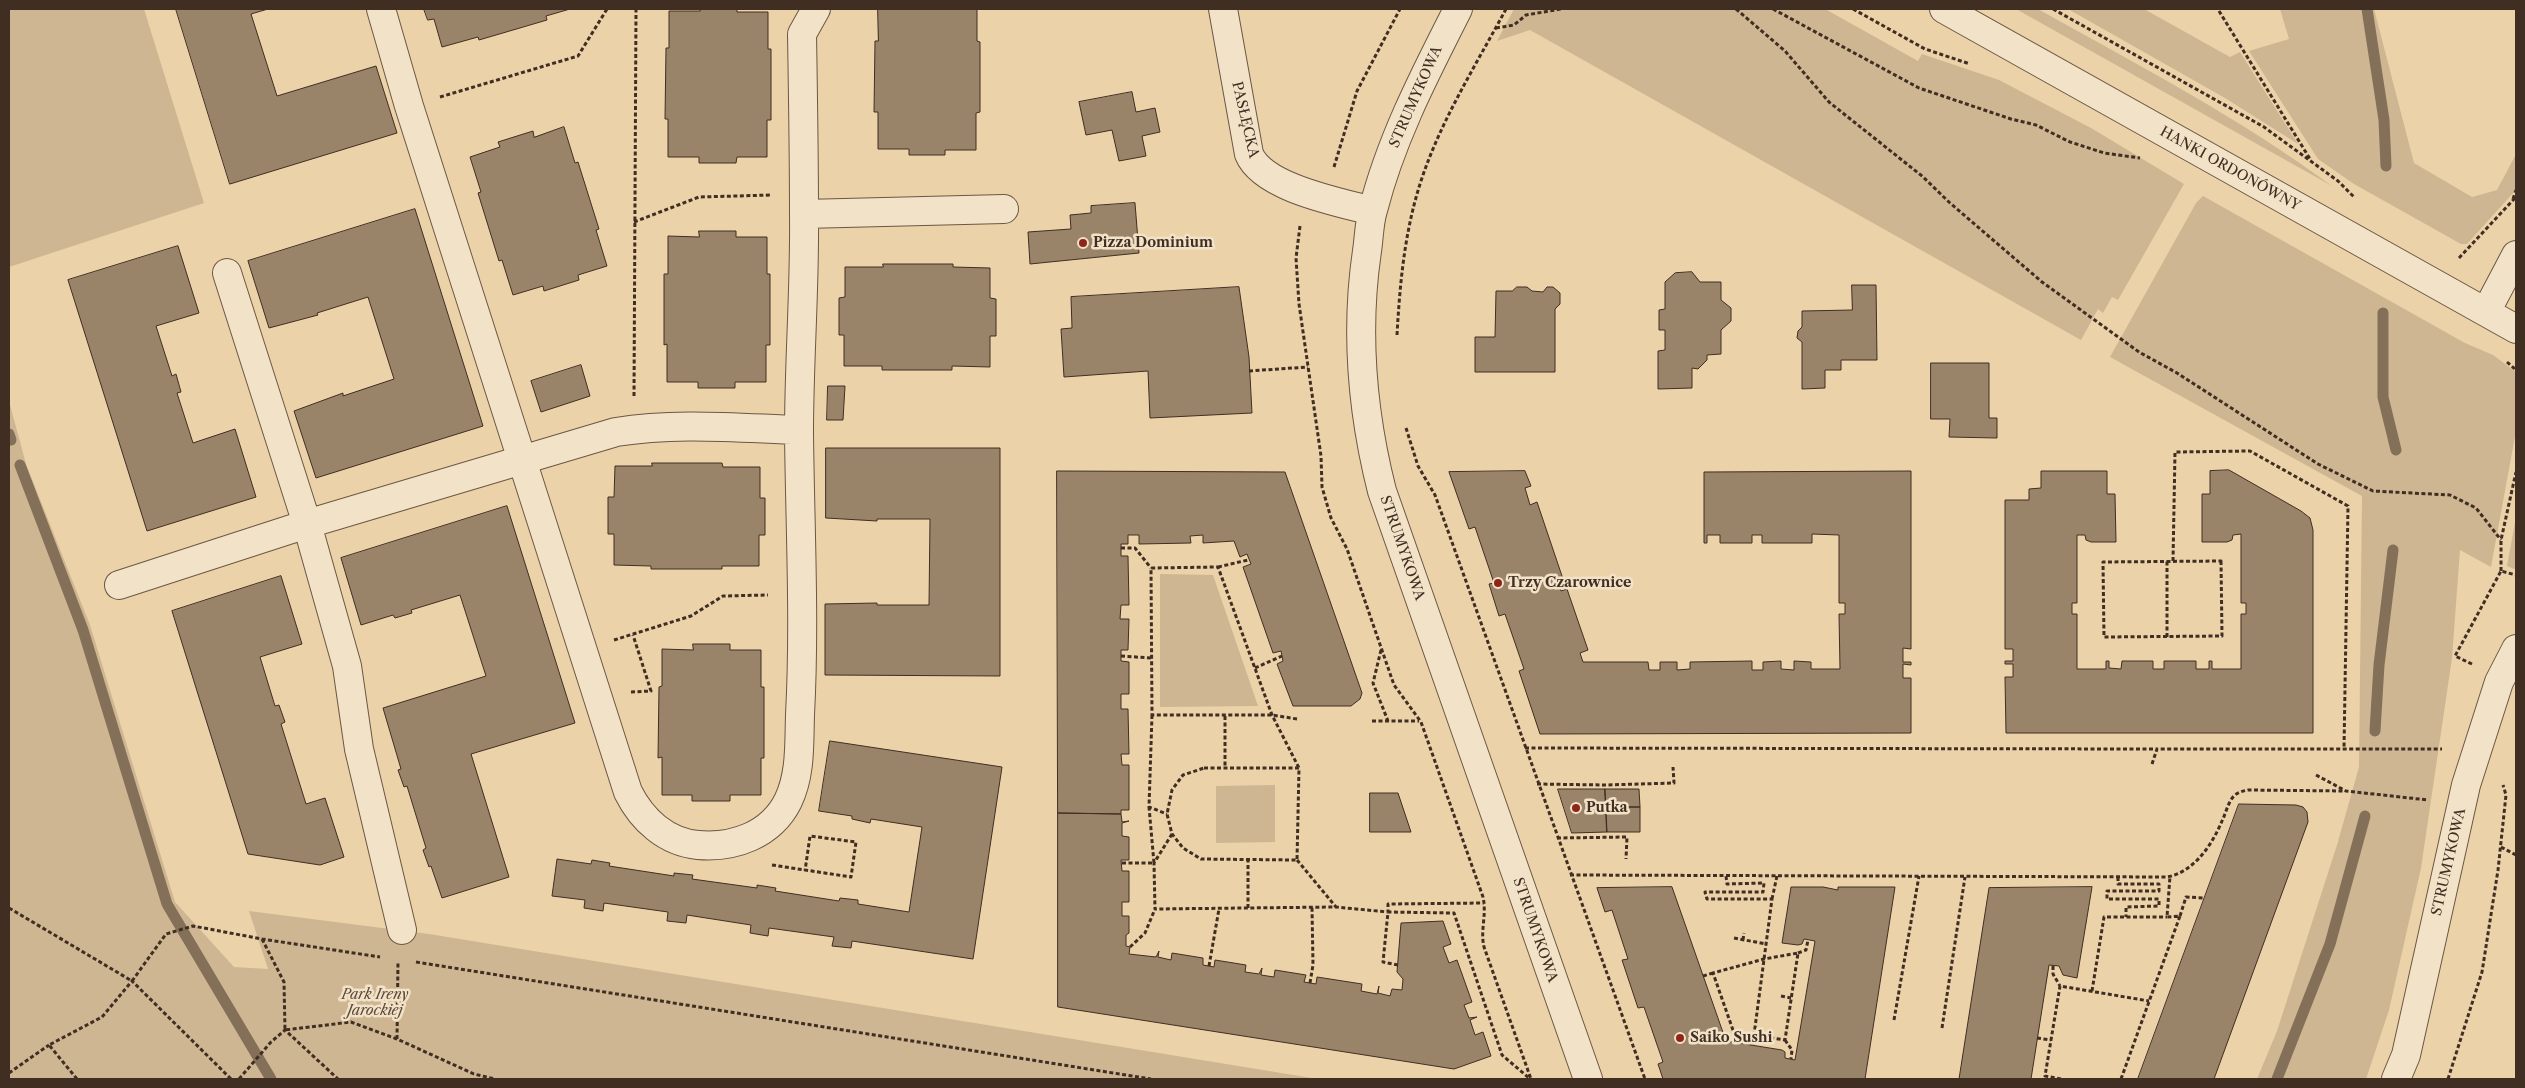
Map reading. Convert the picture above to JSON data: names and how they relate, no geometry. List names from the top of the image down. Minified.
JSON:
{"streets":{"street":["STRUMYKOWA","PASŁĘCKA","HANKI ORDONÓWNY"]},"crossings":[["STRUMYKOWA","PASŁĘCKA"]],"parks":["Park Ireny Jarockiej"],"places":["Pizza Dominium","Trzy Czarownice","Putka","Saiko Sushi"]}
